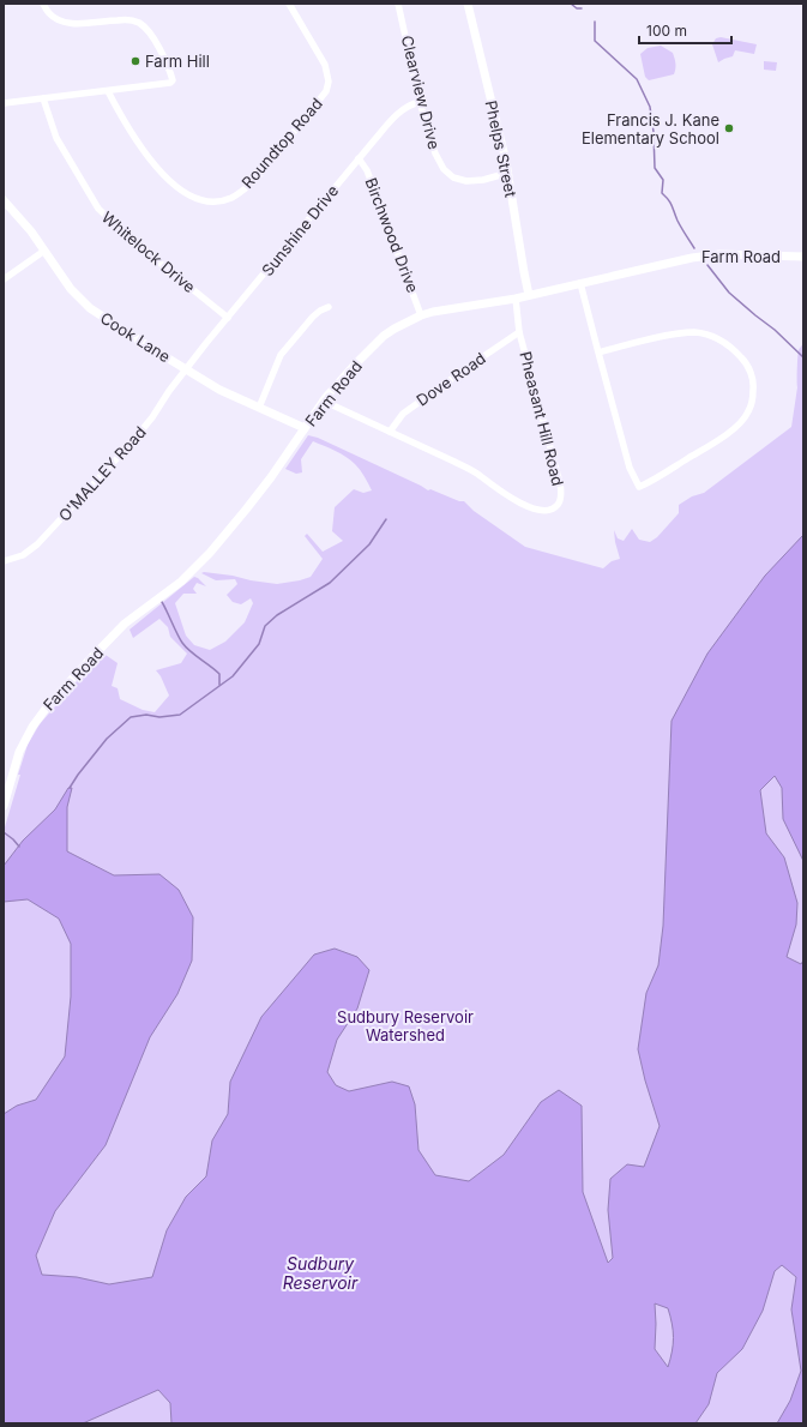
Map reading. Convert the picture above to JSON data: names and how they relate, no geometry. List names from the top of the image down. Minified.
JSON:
{"streets":{"street":["Clearview Drive","Roundtop Road","Phelps Street","Sunshine Drive","Birchwood Drive","Whitelock Drive","Farm Road","Cook Lane","Dove Road","Pheasant Hill Road","O'MALLEY Road"]},"crossings":[["Clearview Drive","Phelps Street"],["Clearview Drive","Sunshine Drive"],["Phelps Street","Farm Road"],["Sunshine Drive","Birchwood Drive"],["Sunshine Drive","Whitelock Drive"],["Sunshine Drive","Cook Lane"],["Sunshine Drive","O'MALLEY Road"],["Birchwood Drive","Farm Road"],["Farm Road","Cook Lane"],["Farm Road","Pheasant Hill Road"],["Cook Lane","O'MALLEY Road"],["Dove Road","Pheasant Hill Road"]],"water":["Sudbury Reservoir"],"parks":["Sudbury Reservoir Watershed"],"places":["Farm Hill","Francis J. Kane Elementary School"],"scale_bar":"100 m"}
